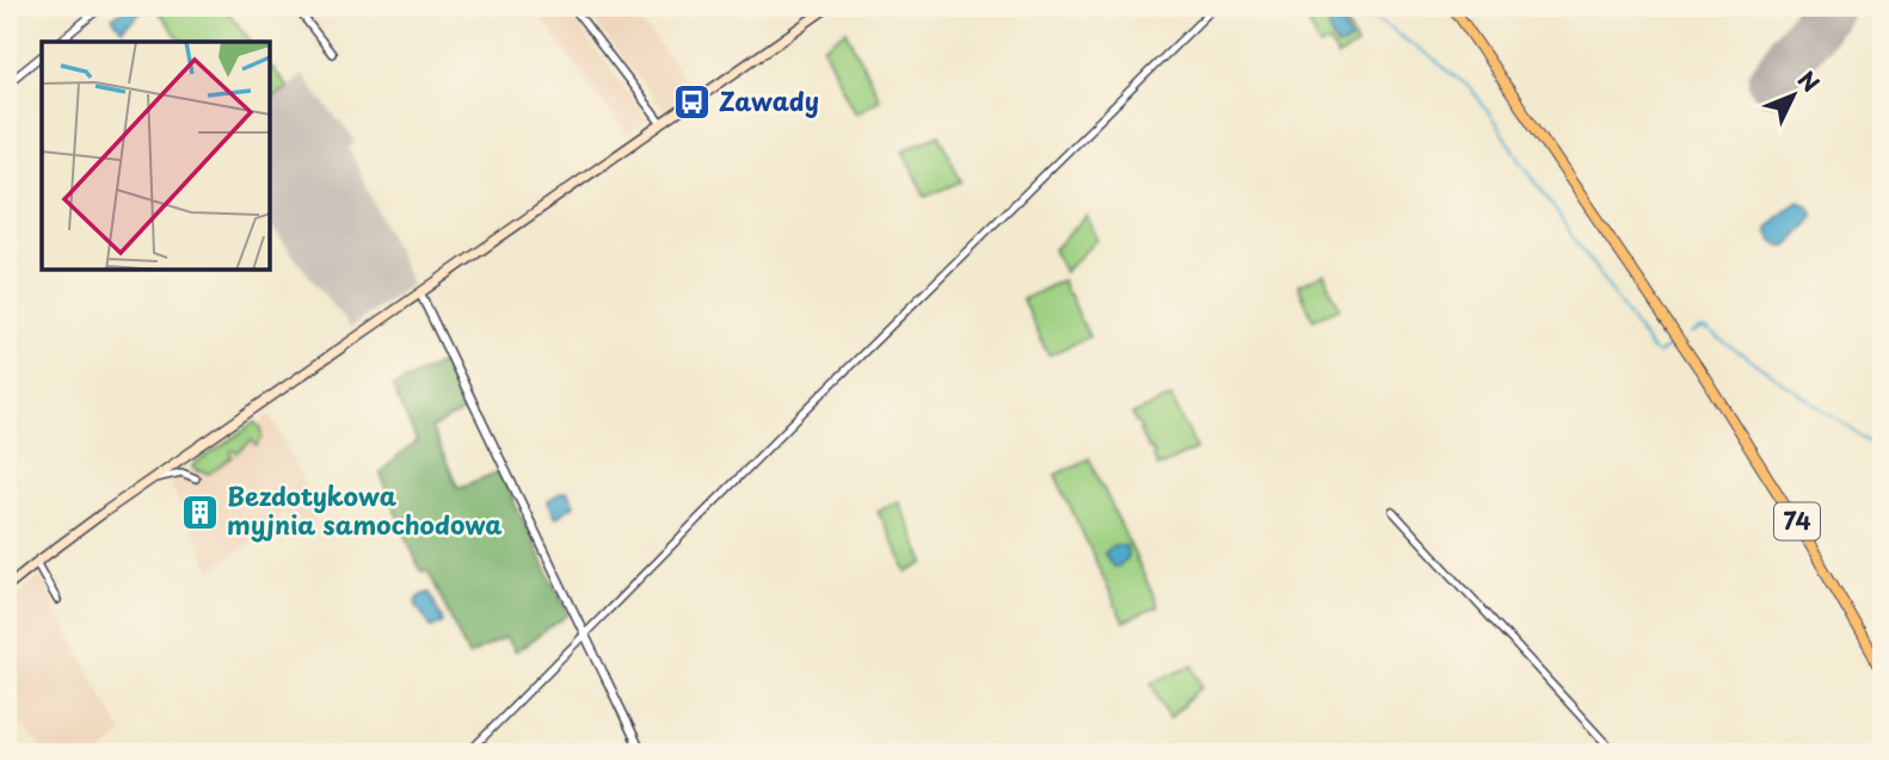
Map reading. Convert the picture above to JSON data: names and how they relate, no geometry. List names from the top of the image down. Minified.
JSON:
{"streets":{"main road":["74"]},"places":{"bus stop":["Zawady"],"building":["Bezdotykowa myjnia samochodowa"]},"north":"top right"}
